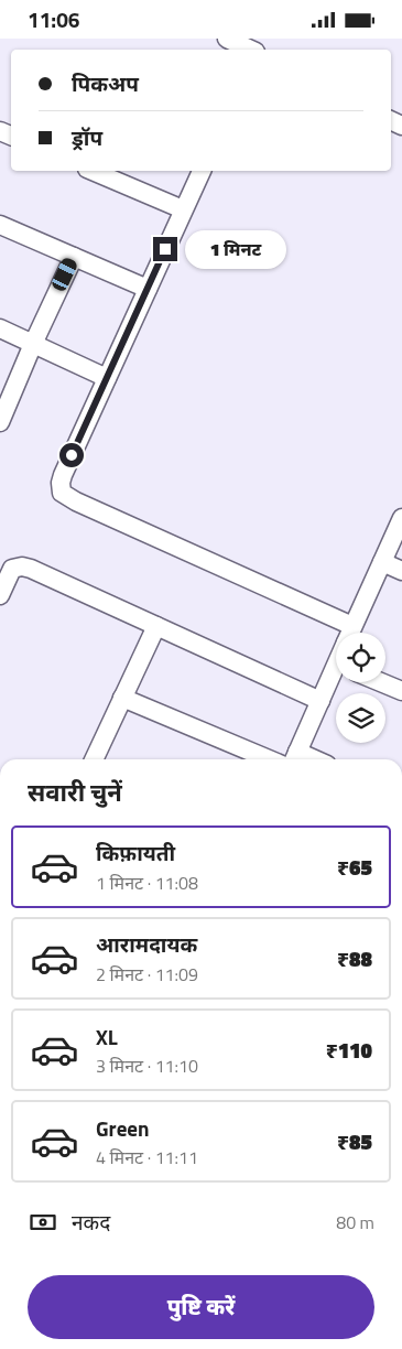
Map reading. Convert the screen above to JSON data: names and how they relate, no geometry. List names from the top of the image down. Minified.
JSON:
{"page":{"status":"11:06","banner":["पिकअप","ड्रॉप"],"bubble":"1 मिनट","heading":"सवारी चुनें","list":[{"name":"किफ़ायती","note":"1 मिनट · 11:08","value":"₹65"},{"name":"आरामदायक","note":"2 मिनट · 11:09","value":"₹88"},{"name":"XL","note":"3 मिनट · 11:10","value":"₹110"},{"name":"Green","note":"4 मिनट · 11:11","value":"₹85"}],"pay":["नकद","80 m"],"buttons":"पुष्टि करें"}}
